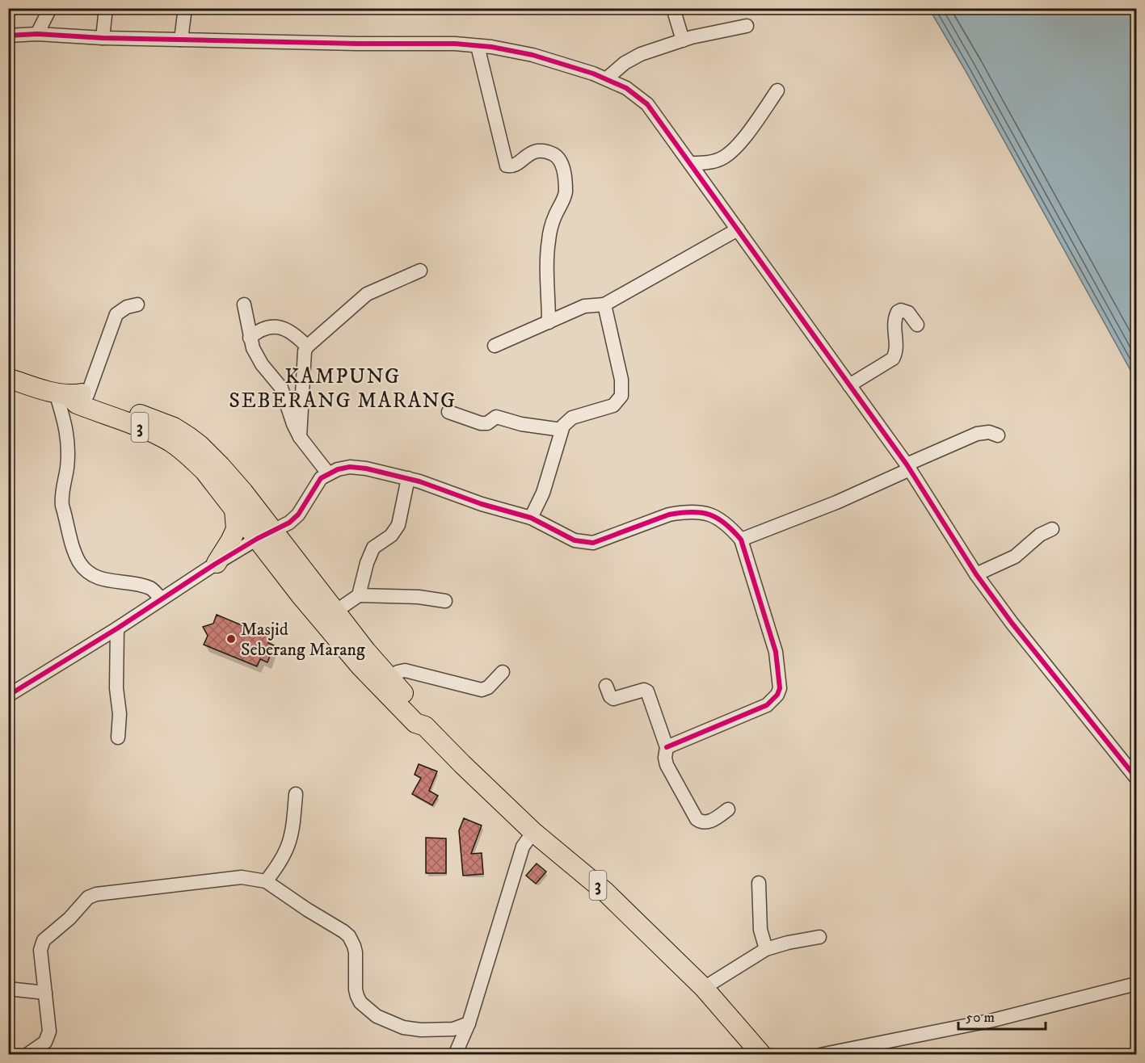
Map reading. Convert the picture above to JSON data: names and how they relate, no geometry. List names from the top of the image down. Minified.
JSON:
{"streets":{"highway":["3"]},"districts":["KAMPUNG SEBERANG MARANG"],"places":["Masjid Seberang Marang"],"scale_bar":"50 m"}
